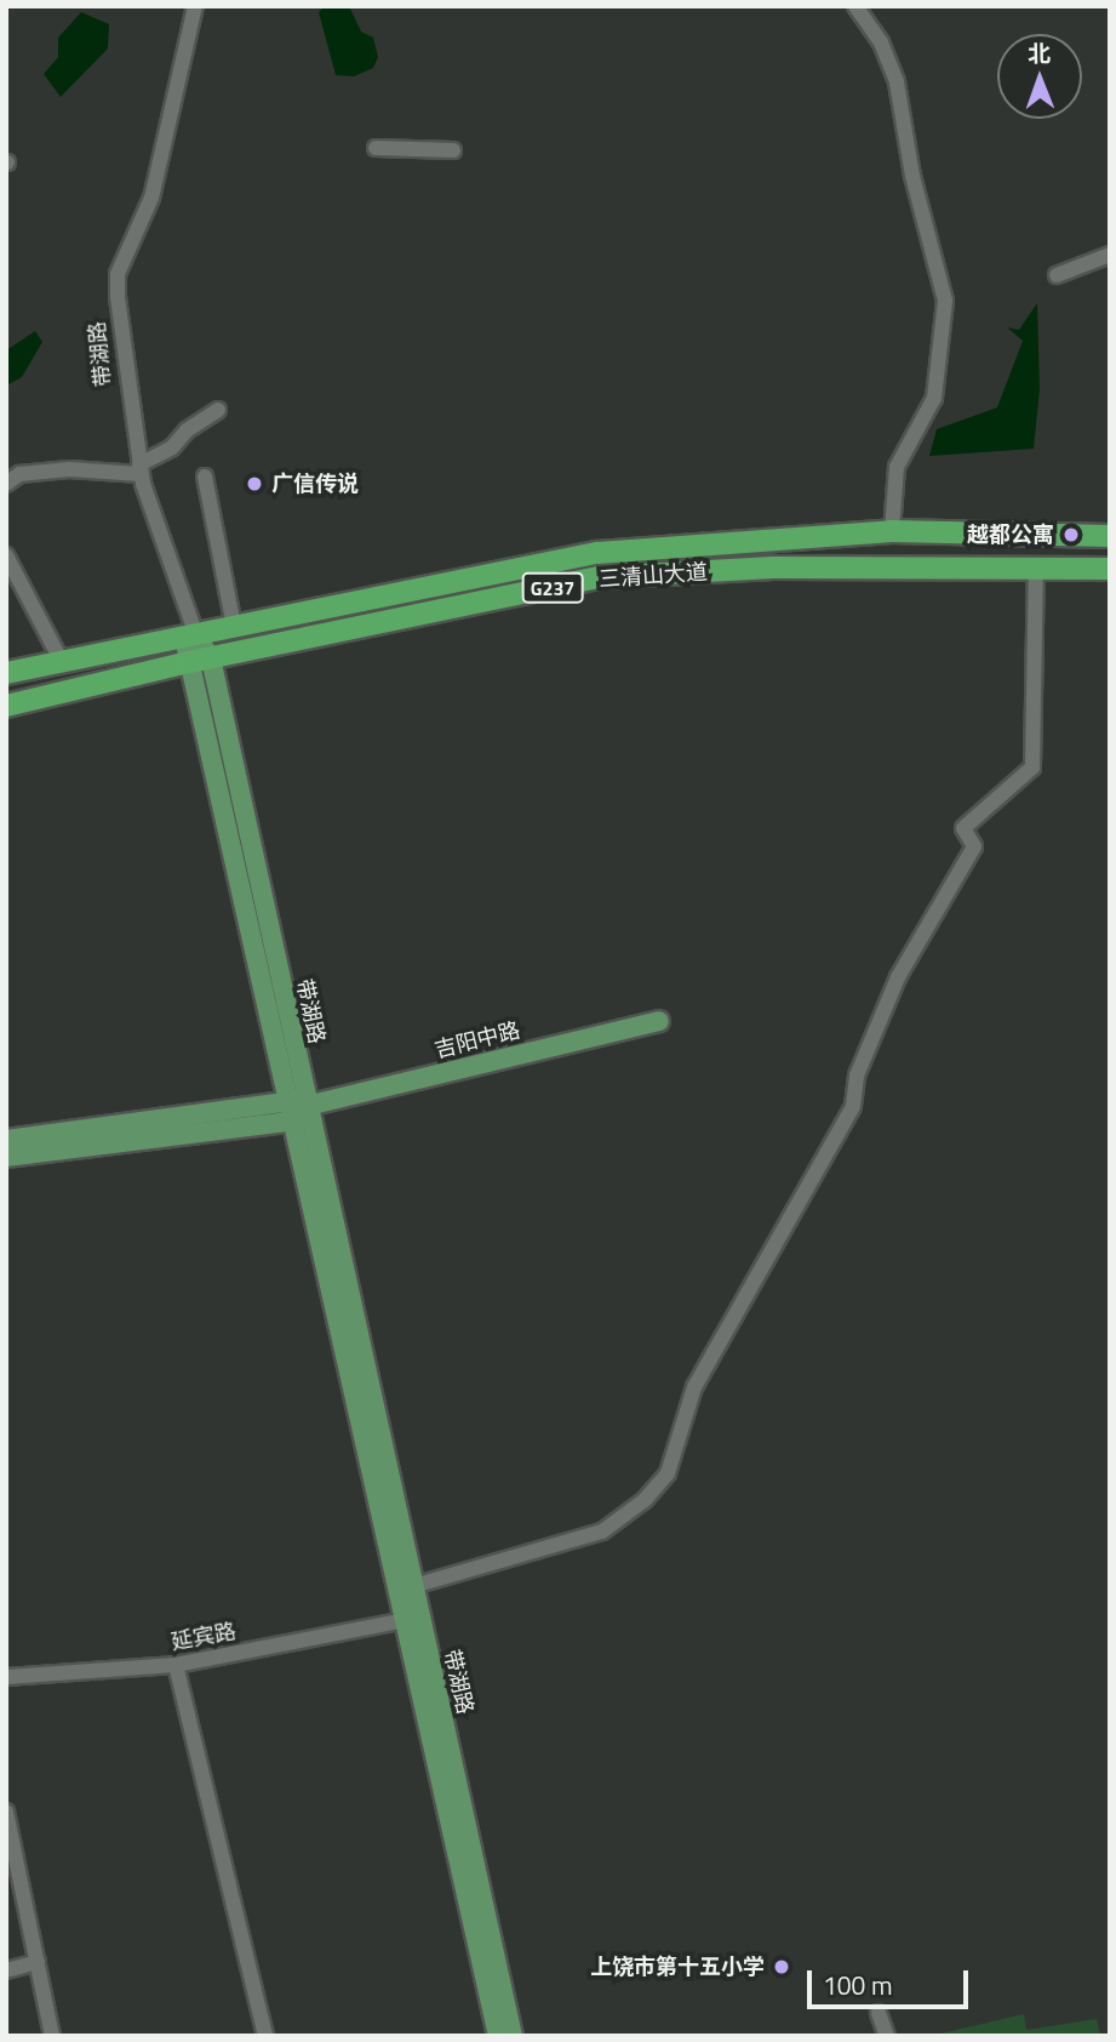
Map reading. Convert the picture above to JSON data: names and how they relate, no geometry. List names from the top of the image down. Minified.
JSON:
{"streets":{"highway":["三清山大道","G237"],"main road":["带湖路","吉阳中路"],"street":["延宾路"]},"crossings":[["带湖路","三清山大道"],["带湖路","吉阳中路"],["带湖路","延宾路"]],"places":["广信传说","越都公寓","上饶市第十五小学"],"scale_bar":"100 m","north":"top"}
